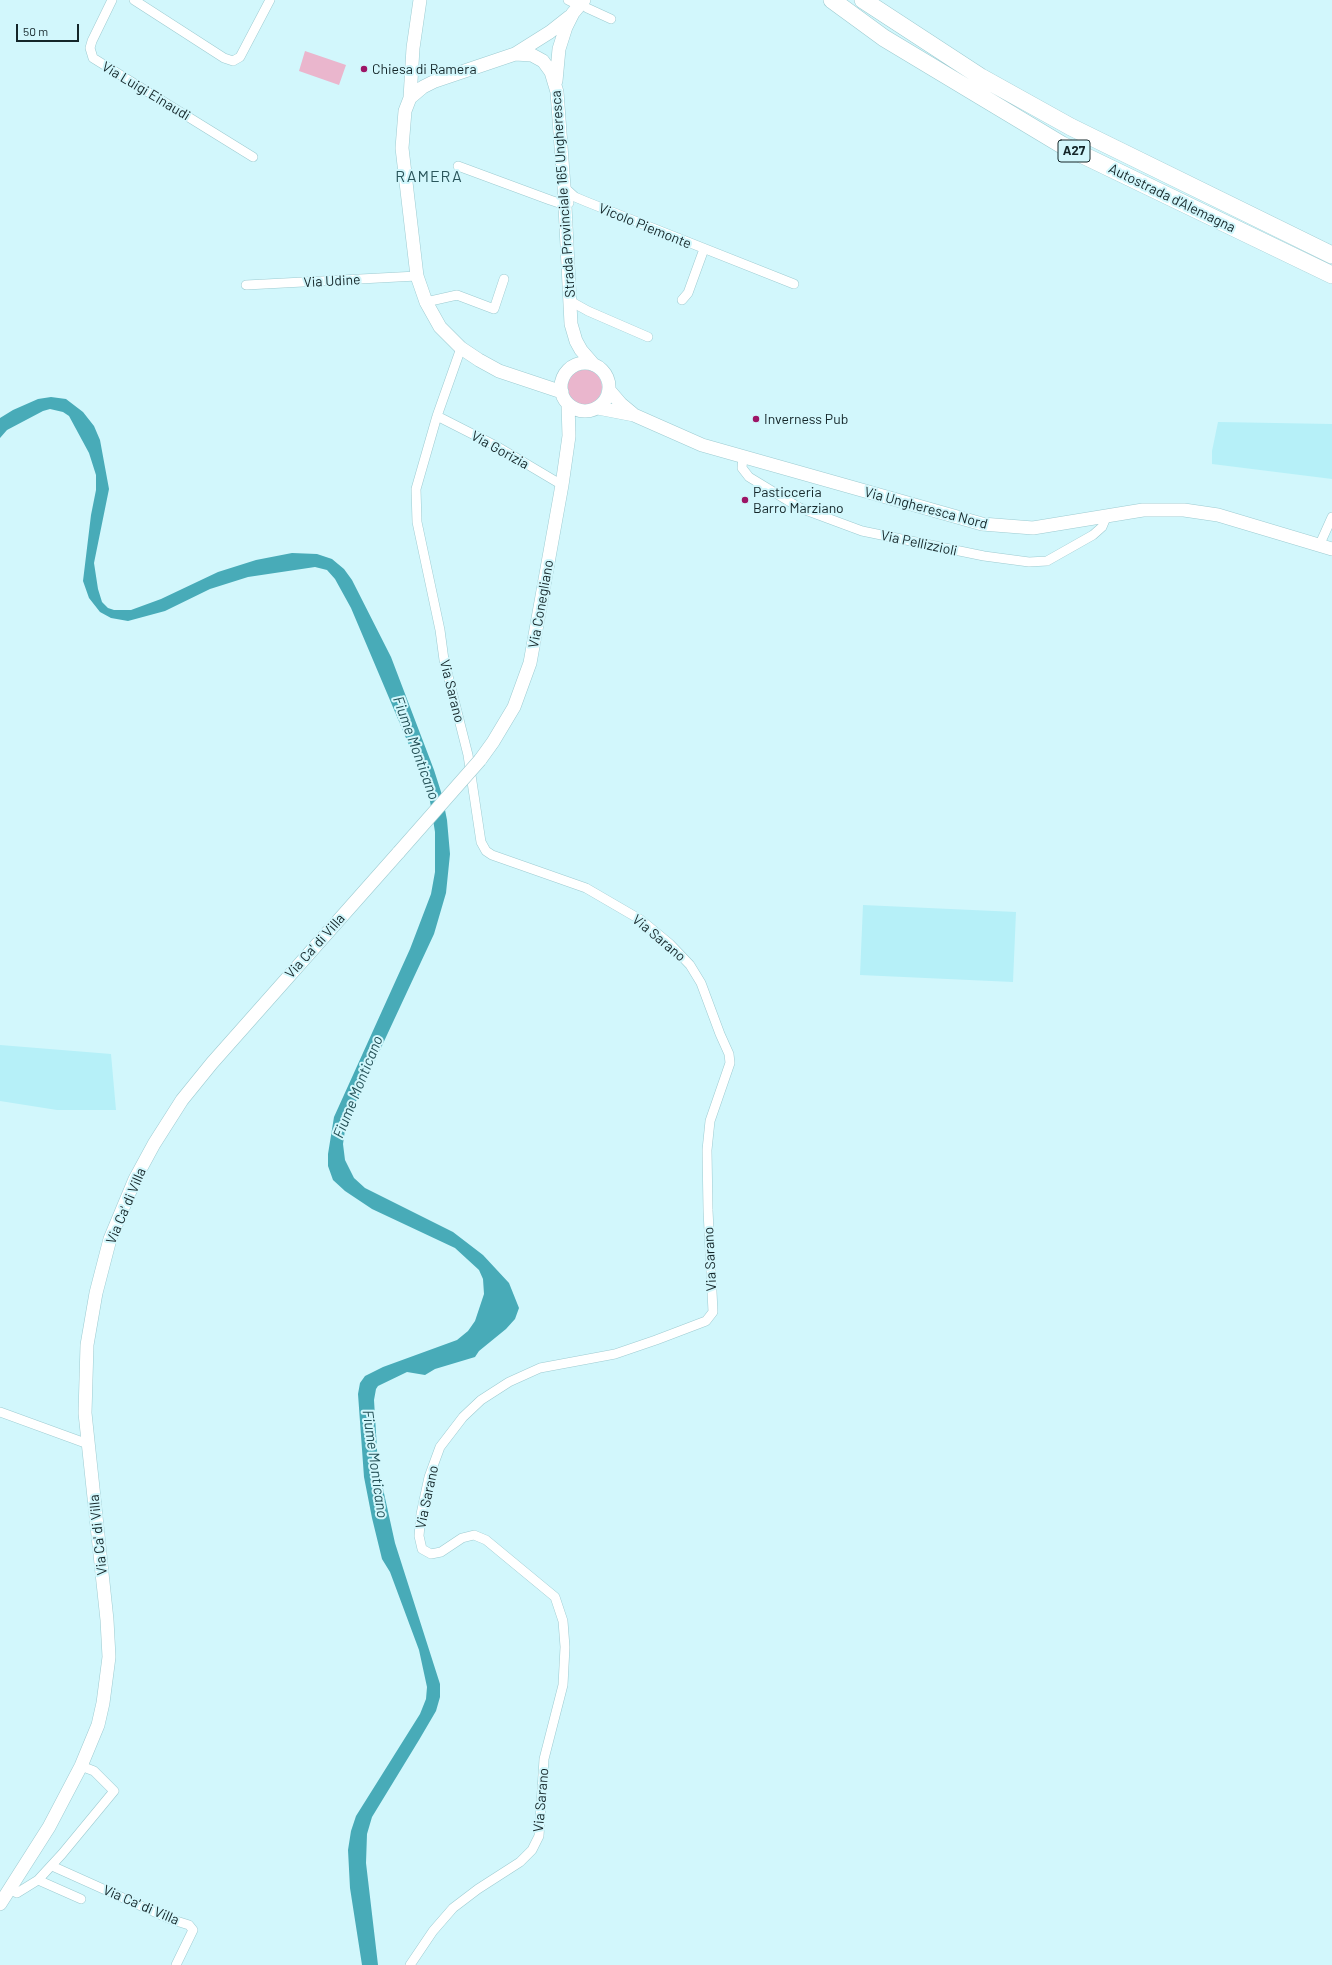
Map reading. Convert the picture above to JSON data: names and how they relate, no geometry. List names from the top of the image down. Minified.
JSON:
{"streets":{"highway":["A27","Autostrada d'Alemagna"],"main road":["Strada Provinciale 165 Ungheresca","Via Ungheresca Nord","Via Conegliano","Via Ca' di Villa"],"street":["Via Luigi Einaudi","Vicolo Piemonte","Via Udine","Via Gorizia","Via Pellizzioli","Via Sarano"]},"crossings":[["Strada Provinciale 165 Ungheresca","Vicolo Piemonte"],["Strada Provinciale 165 Ungheresca","Via Ungheresca Nord"],["Strada Provinciale 165 Ungheresca","Via Conegliano"],["Via Gorizia","Via Conegliano"],["Via Gorizia","Via Sarano"],["Via Ungheresca Nord","Via Pellizzioli"],["Via Ungheresca Nord","Via Conegliano"],["Via Conegliano","Via Ca' di Villa"]],"districts":["RAMERA"],"water":["Fiume Monticano"],"places":["Chiesa di Ramera","Inverness Pub","Pasticceria Barro Marziano"],"scale_bar":"50 m"}
